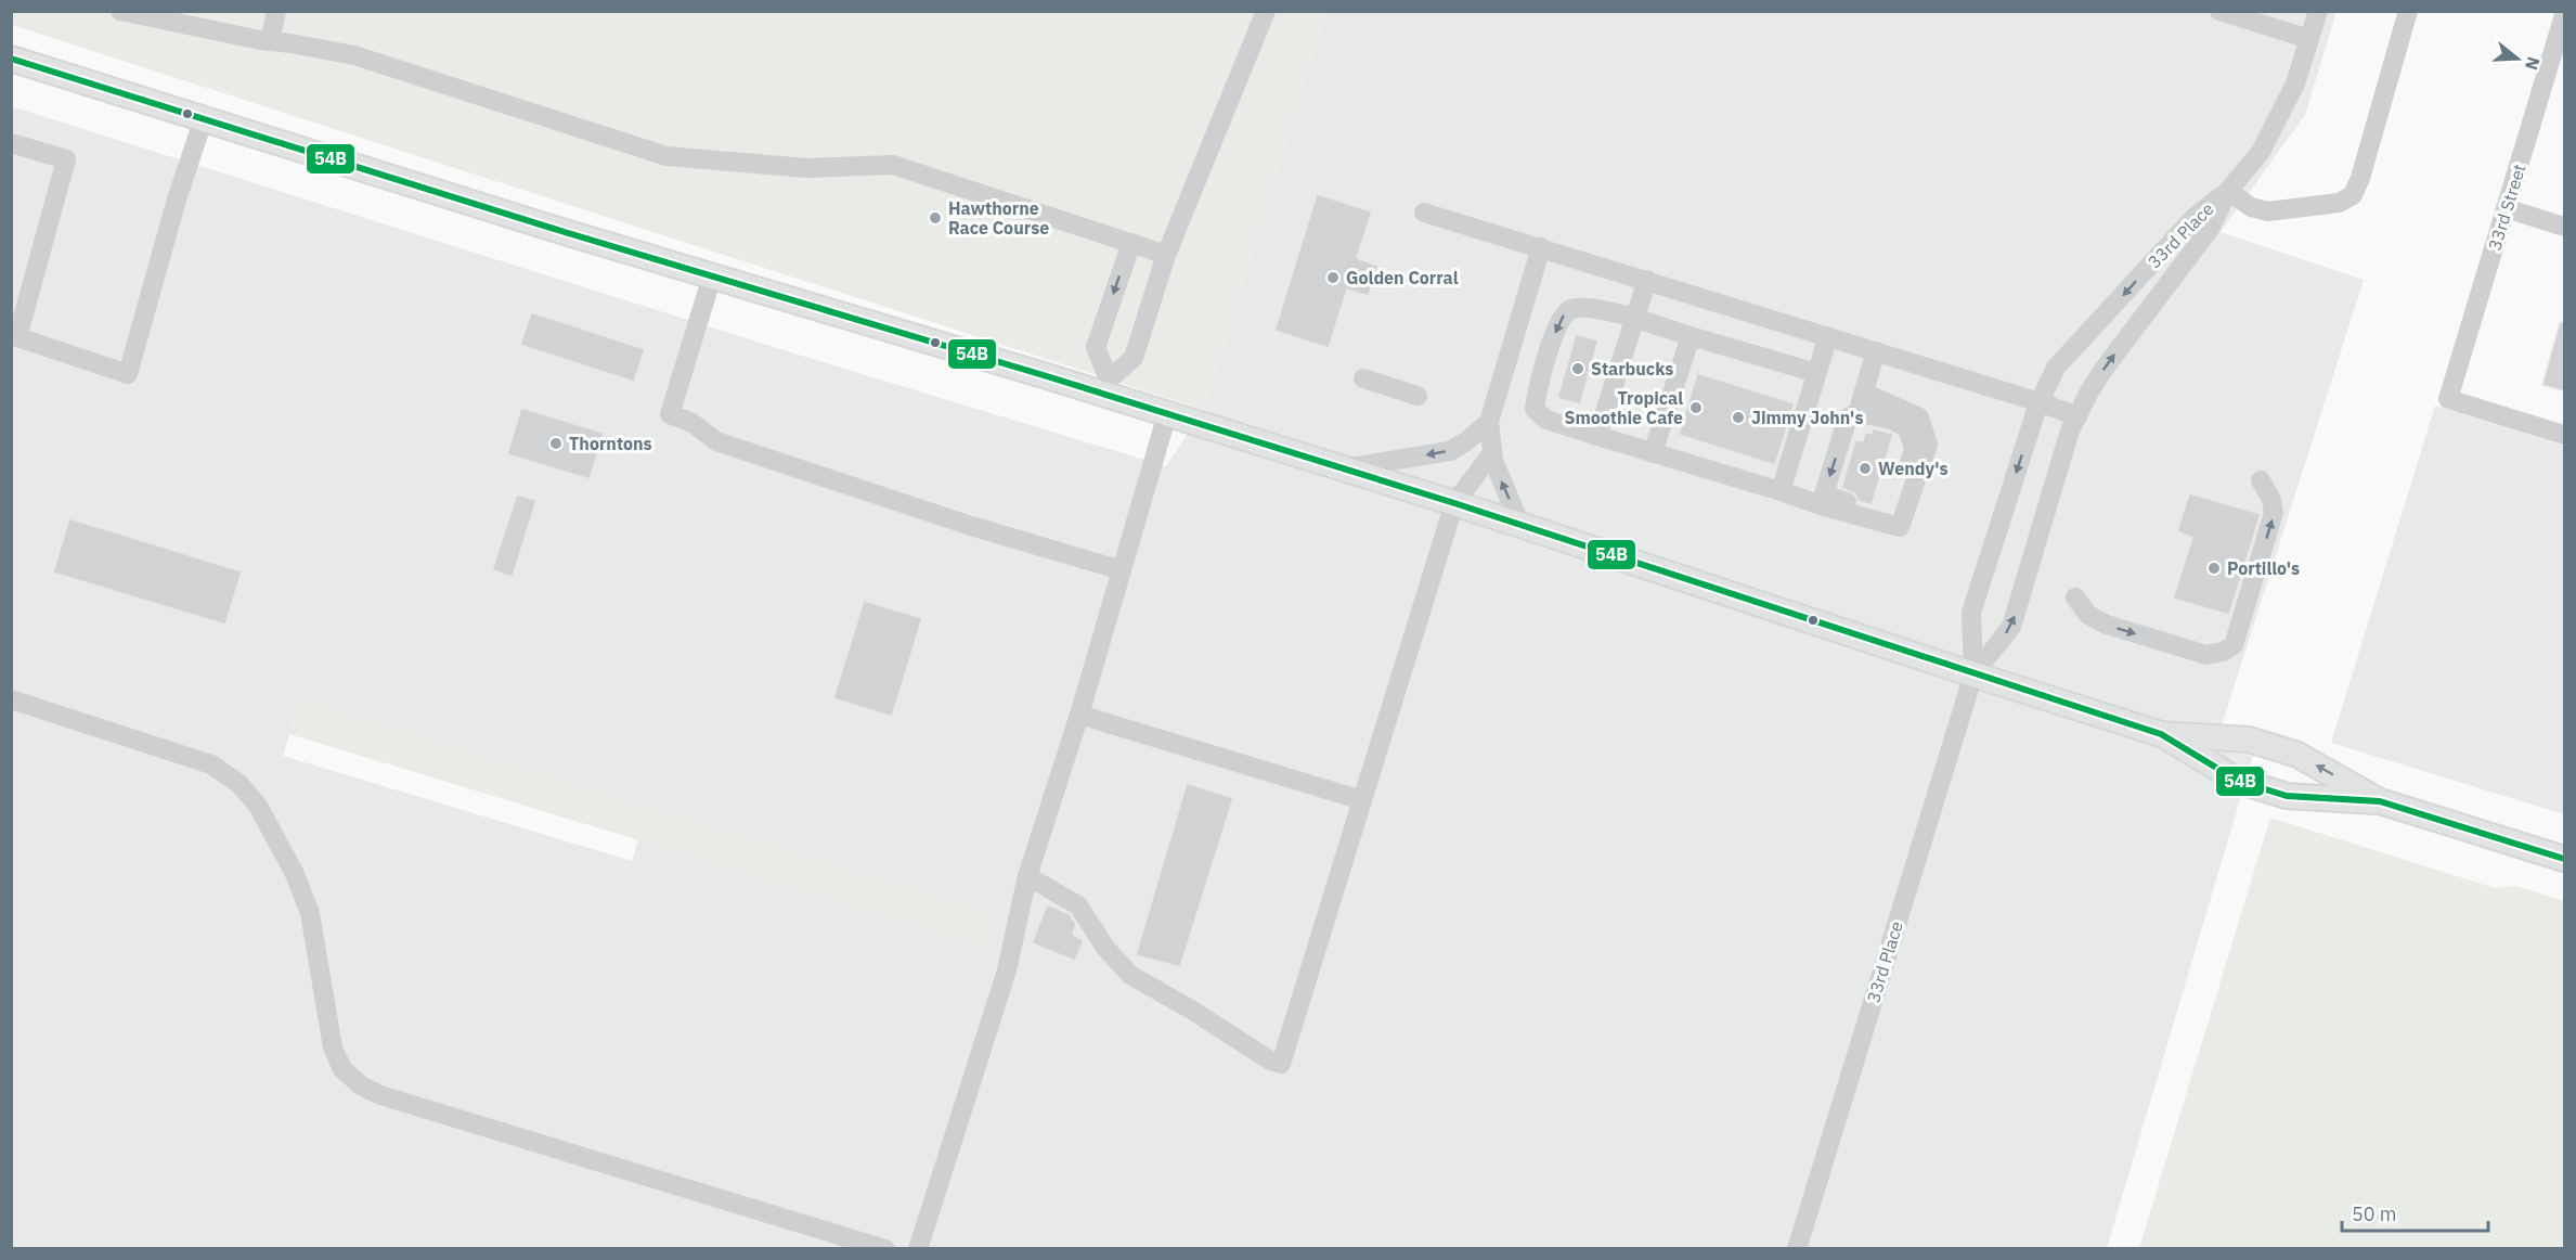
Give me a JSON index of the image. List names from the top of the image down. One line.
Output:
{"streets":{"street":["33rd Street","33rd Place"]},"places":["Hawthorne Race Course","Golden Corral","Starbucks","Tropical Smoothie Cafe","Jimmy John's","Thorntons","Wendy's","Portillo's"],"lines":["transit line 54B"],"scale_bar":"50 m","north":"right"}
